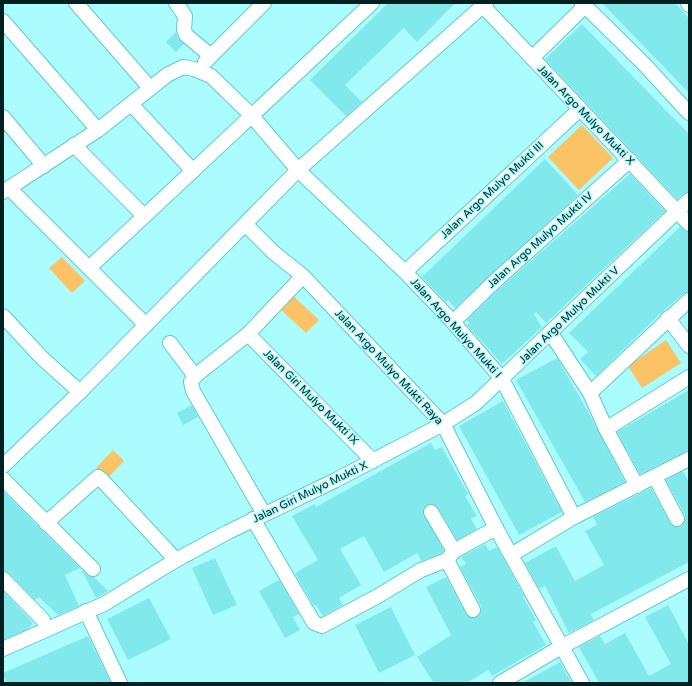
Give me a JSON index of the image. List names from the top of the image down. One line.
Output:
{"streets":{"street":["Jalan Argo Mulyo Mukti X","Jalan Argo Mulyo Mukti III","Jalan Argo Mulyo Mukti IV","Jalan Argo Mulyo Mukti V","Jalan Argo Mulyo Mukti I","Jalan Argo Mulyo Mukti Raya","Jalan Giri Mulyo Mukti IX","Jalan Giri Mulyo Mukti X"]},"crossings":[["Jalan Argo Mulyo Mukti X","Jalan Argo Mulyo Mukti III"],["Jalan Argo Mulyo Mukti X","Jalan Argo Mulyo Mukti IV"],["Jalan Argo Mulyo Mukti X","Jalan Argo Mulyo Mukti V"],["Jalan Argo Mulyo Mukti III","Jalan Argo Mulyo Mukti I"],["Jalan Argo Mulyo Mukti IV","Jalan Argo Mulyo Mukti I"],["Jalan Argo Mulyo Mukti V","Jalan Argo Mulyo Mukti I"],["Jalan Argo Mulyo Mukti V","Jalan Argo Mulyo Mukti Raya"],["Jalan Argo Mulyo Mukti V","Jalan Giri Mulyo Mukti X"],["Jalan Argo Mulyo Mukti Raya","Jalan Giri Mulyo Mukti X"],["Jalan Giri Mulyo Mukti IX","Jalan Giri Mulyo Mukti X"]]}
